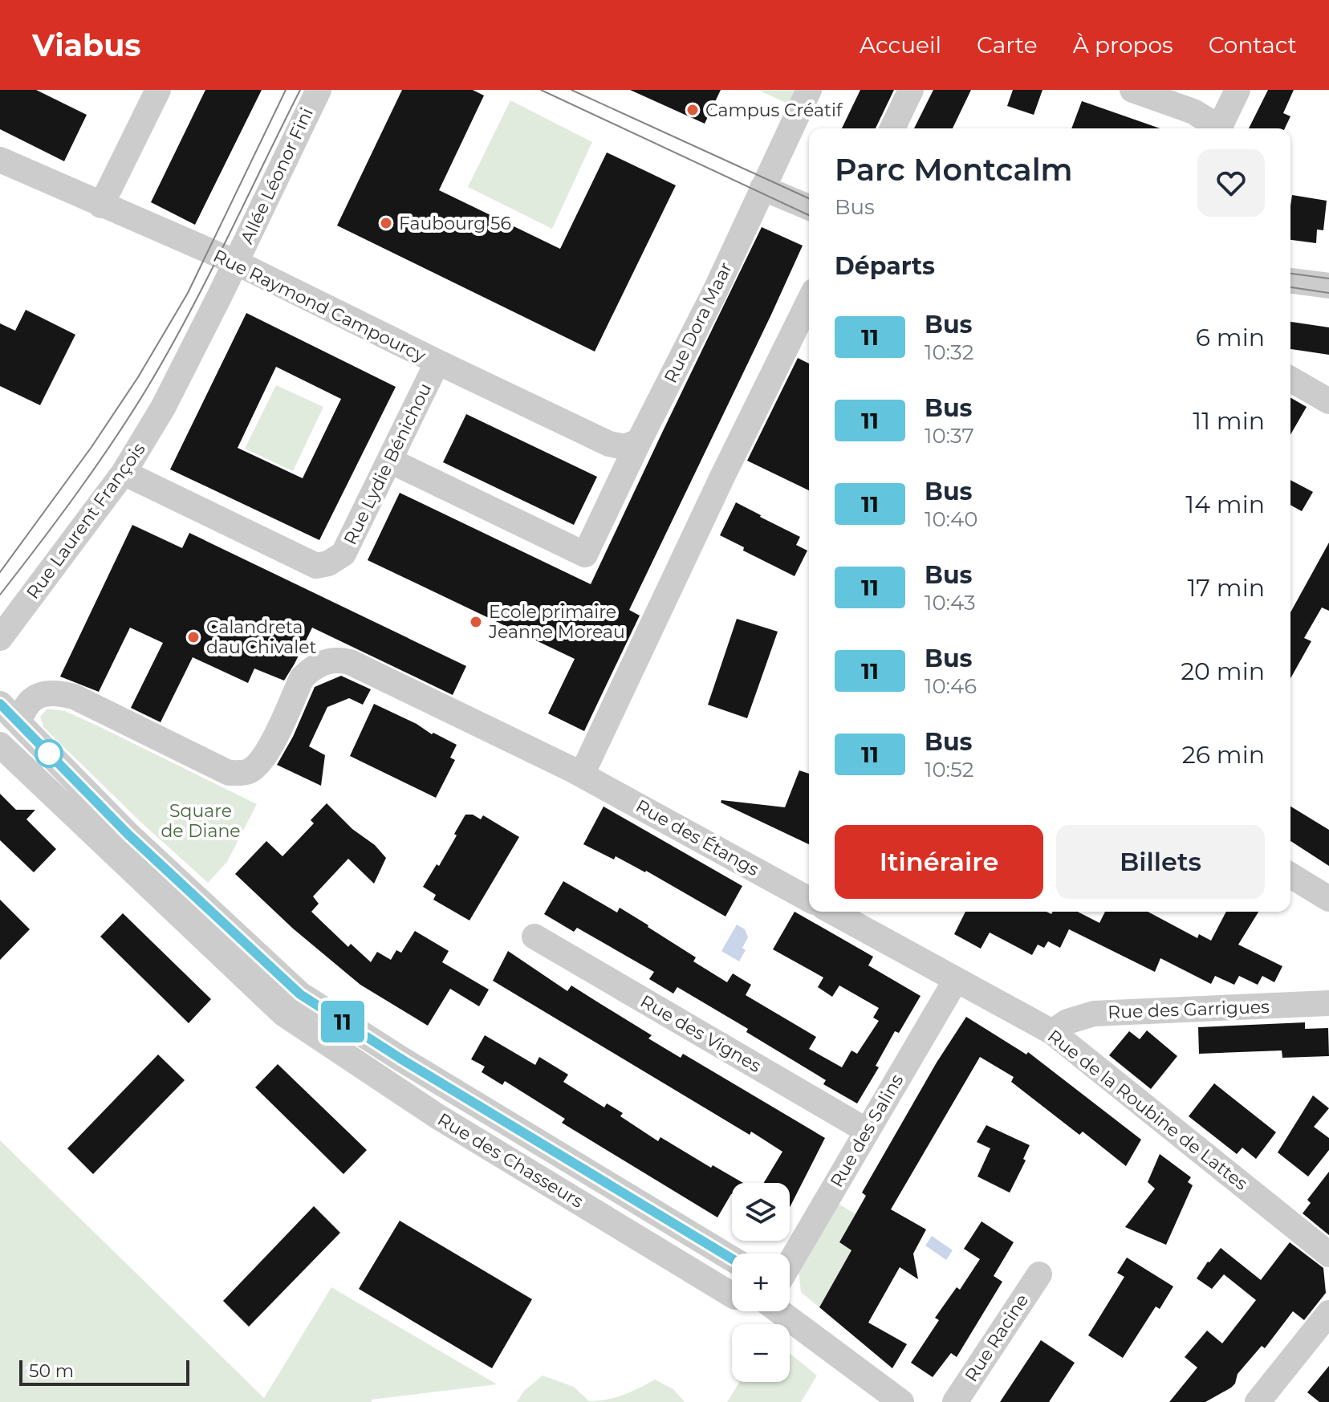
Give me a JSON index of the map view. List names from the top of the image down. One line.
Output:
{"streets":{"street":["Allée Léonor Fini","Rue Raymond Campourcy","Rue Dora Maar","Rue Lydie Bénichou","Rue Laurent François","Rue des Étangs","Rue des Garrigues","Rue des Vignes","Rue de la Roubine de Lattes","Rue des Salins","Rue des Chasseurs","Rue Racine"]},"crossings":[["Allée Léonor Fini","Rue Raymond Campourcy"],["Allée Léonor Fini","Rue Laurent François"],["Rue Raymond Campourcy","Rue Dora Maar"],["Rue Raymond Campourcy","Rue Lydie Bénichou"],["Rue Raymond Campourcy","Rue Laurent François"],["Rue Dora Maar","Rue Lydie Bénichou"],["Rue Lydie Bénichou","Rue Laurent François"],["Rue des Étangs","Rue des Chasseurs"],["Rue des Garrigues","Rue de la Roubine de Lattes"],["Rue des Vignes","Rue des Salins"],["Rue de la Roubine de Lattes","Rue des Salins"]],"parks":["Square de Diane"],"places":["Campus Créatif","Faubourg 56","Ecole primaire Jeanne Moreau","Calandreta dau Chivalet"],"lines":["bus line 11"],"scale_bar":"50 m","page":{"header":"Viabus","nav":["Accueil","Carte","À propos","Contact"],"on_map":"11","heading":[["Parc Montcalm","Bus"],"Départs"],"list":[{"mark":"11","name":"Bus","note":"10:32","value":"6 min"},{"mark":"11","name":"Bus","note":"10:37","value":"11 min"},{"mark":"11","name":"Bus","note":"10:40","value":"14 min"},{"mark":"11","name":"Bus","note":"10:43","value":"17 min"},{"mark":"11","name":"Bus","note":"10:46","value":"20 min"},{"mark":"11","name":"Bus","note":"10:52","value":"26 min"}],"buttons":["Itinéraire","Billets"],"map_buttons":["+","−"],"scale":"50 m"}}
